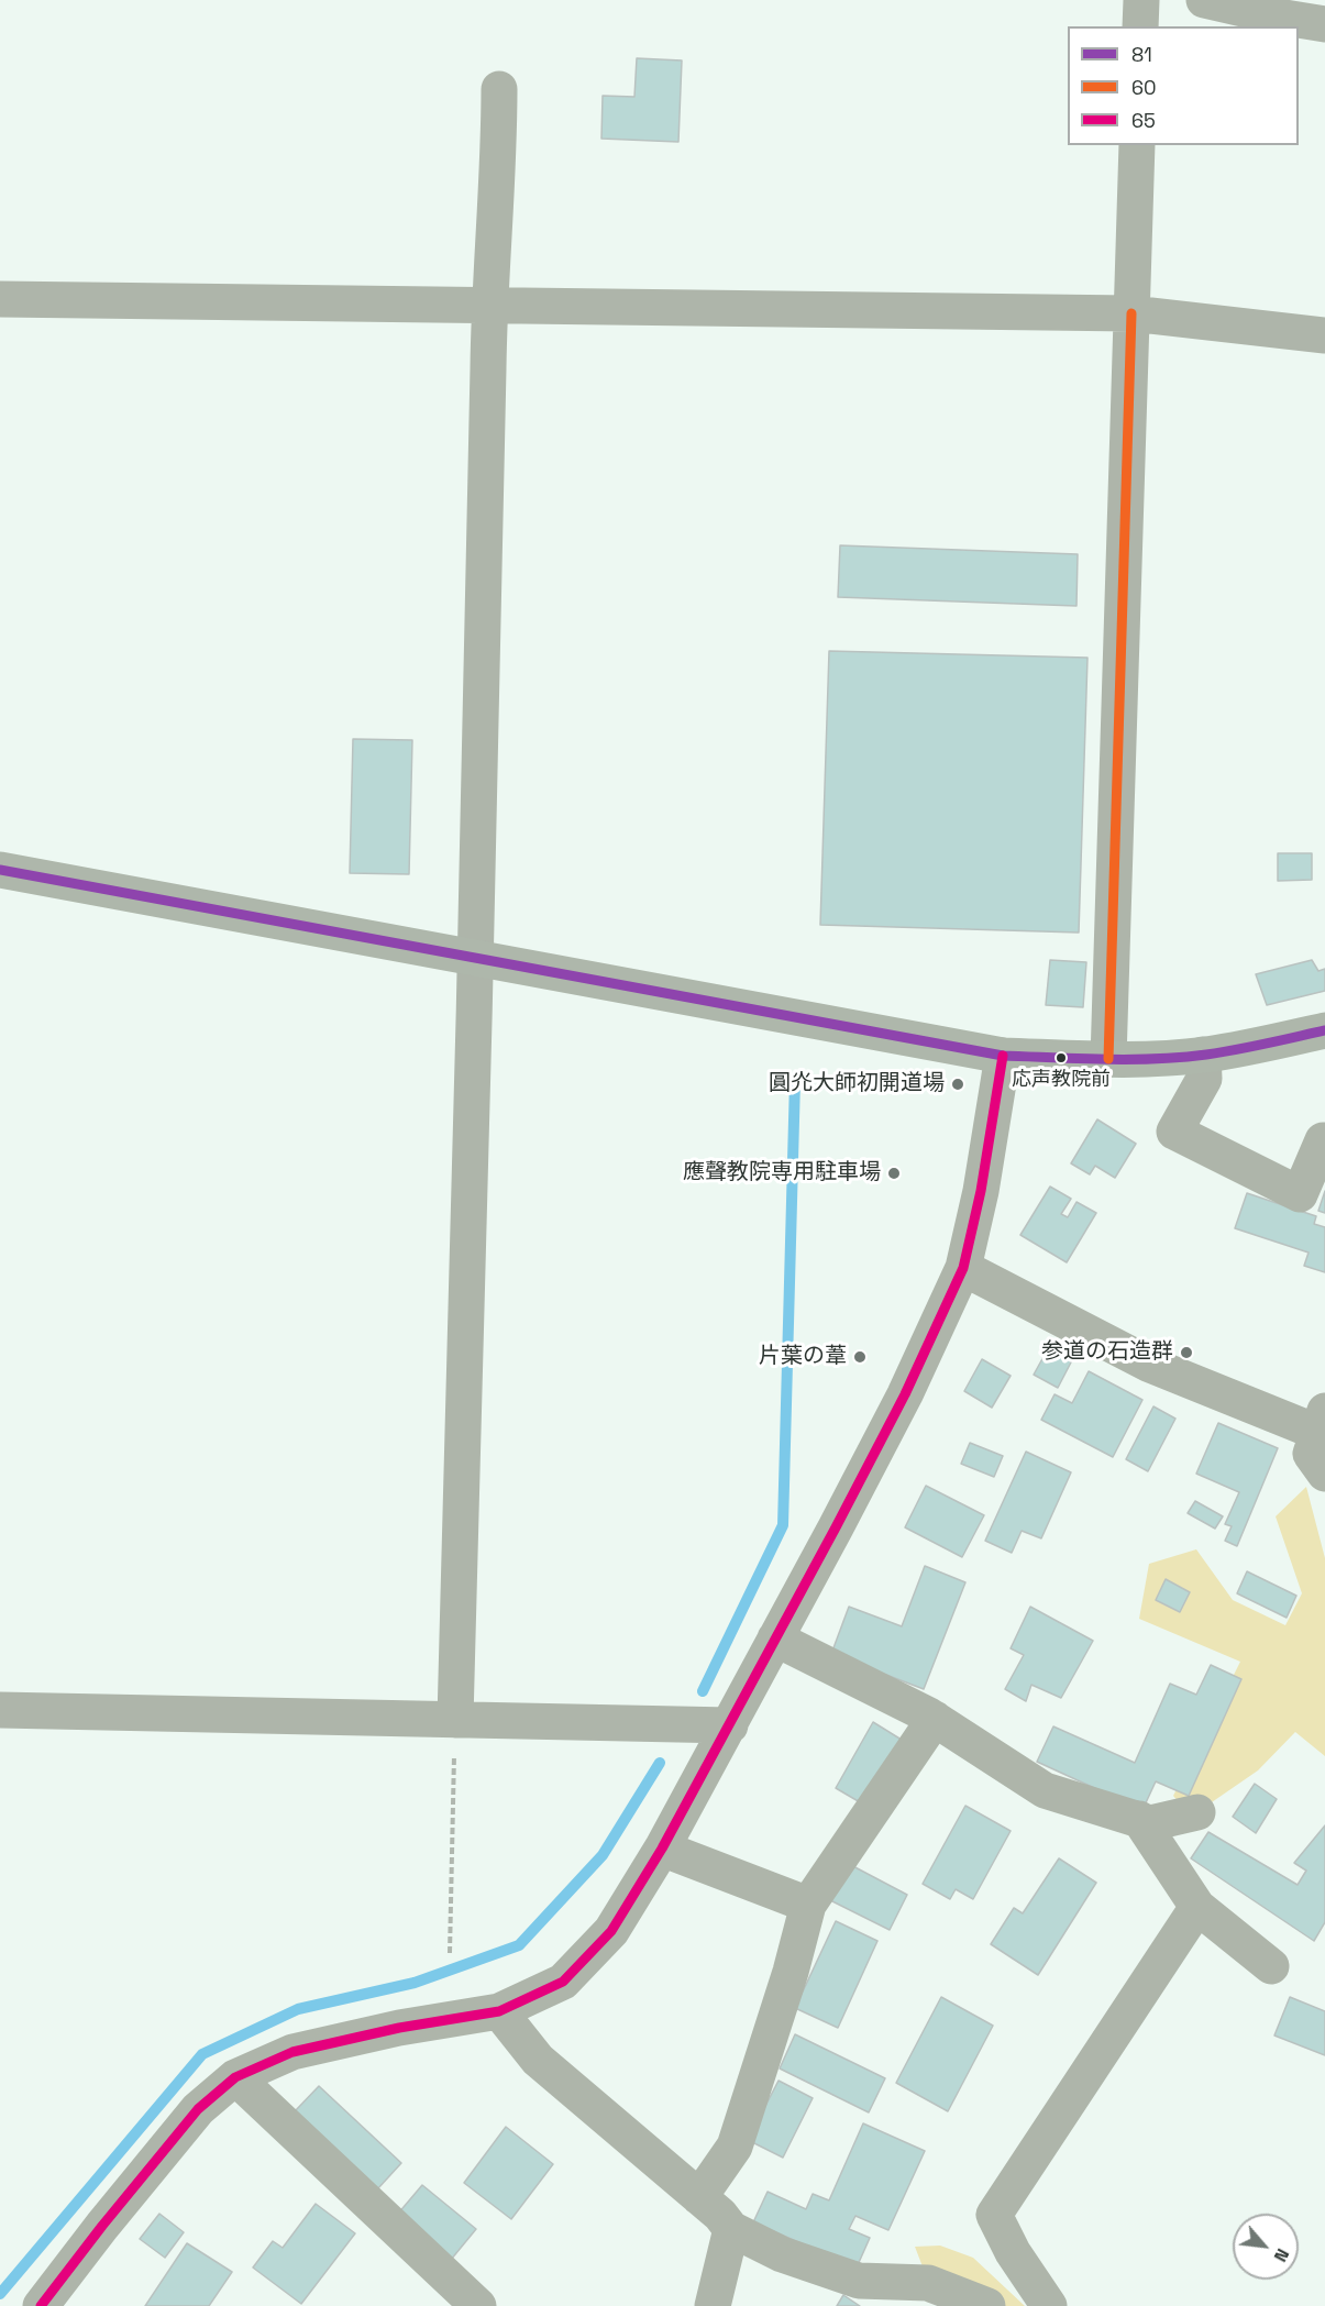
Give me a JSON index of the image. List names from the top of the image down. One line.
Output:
{"places":["応声教院前","圓灮大師初開道場","應聲教院専用駐車場","参道の石造群","片葉の葦"],"lines":["transit line 60","transit line 81","transit line 65"],"legend":["81","60","65"],"north":"bottom right"}
